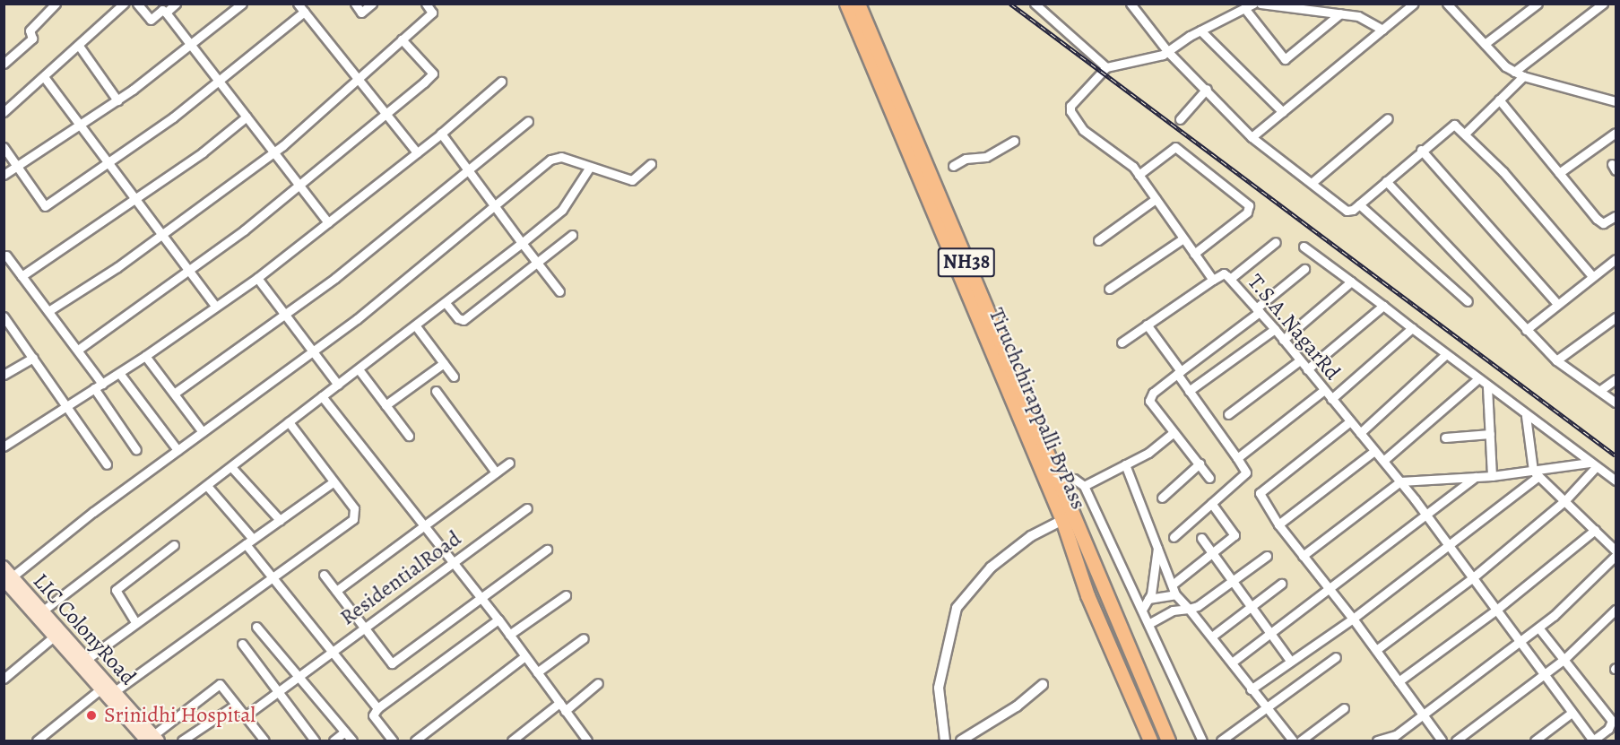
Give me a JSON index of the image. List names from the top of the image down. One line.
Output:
{"streets":{"highway":["NH38","Tiruchchirappalli ByPass"],"main road":["LIC ColonyRoad"],"street":["T.S.A.NagarRd","ResidentialRoad"]},"places":["Srinidhi Hospital"]}
